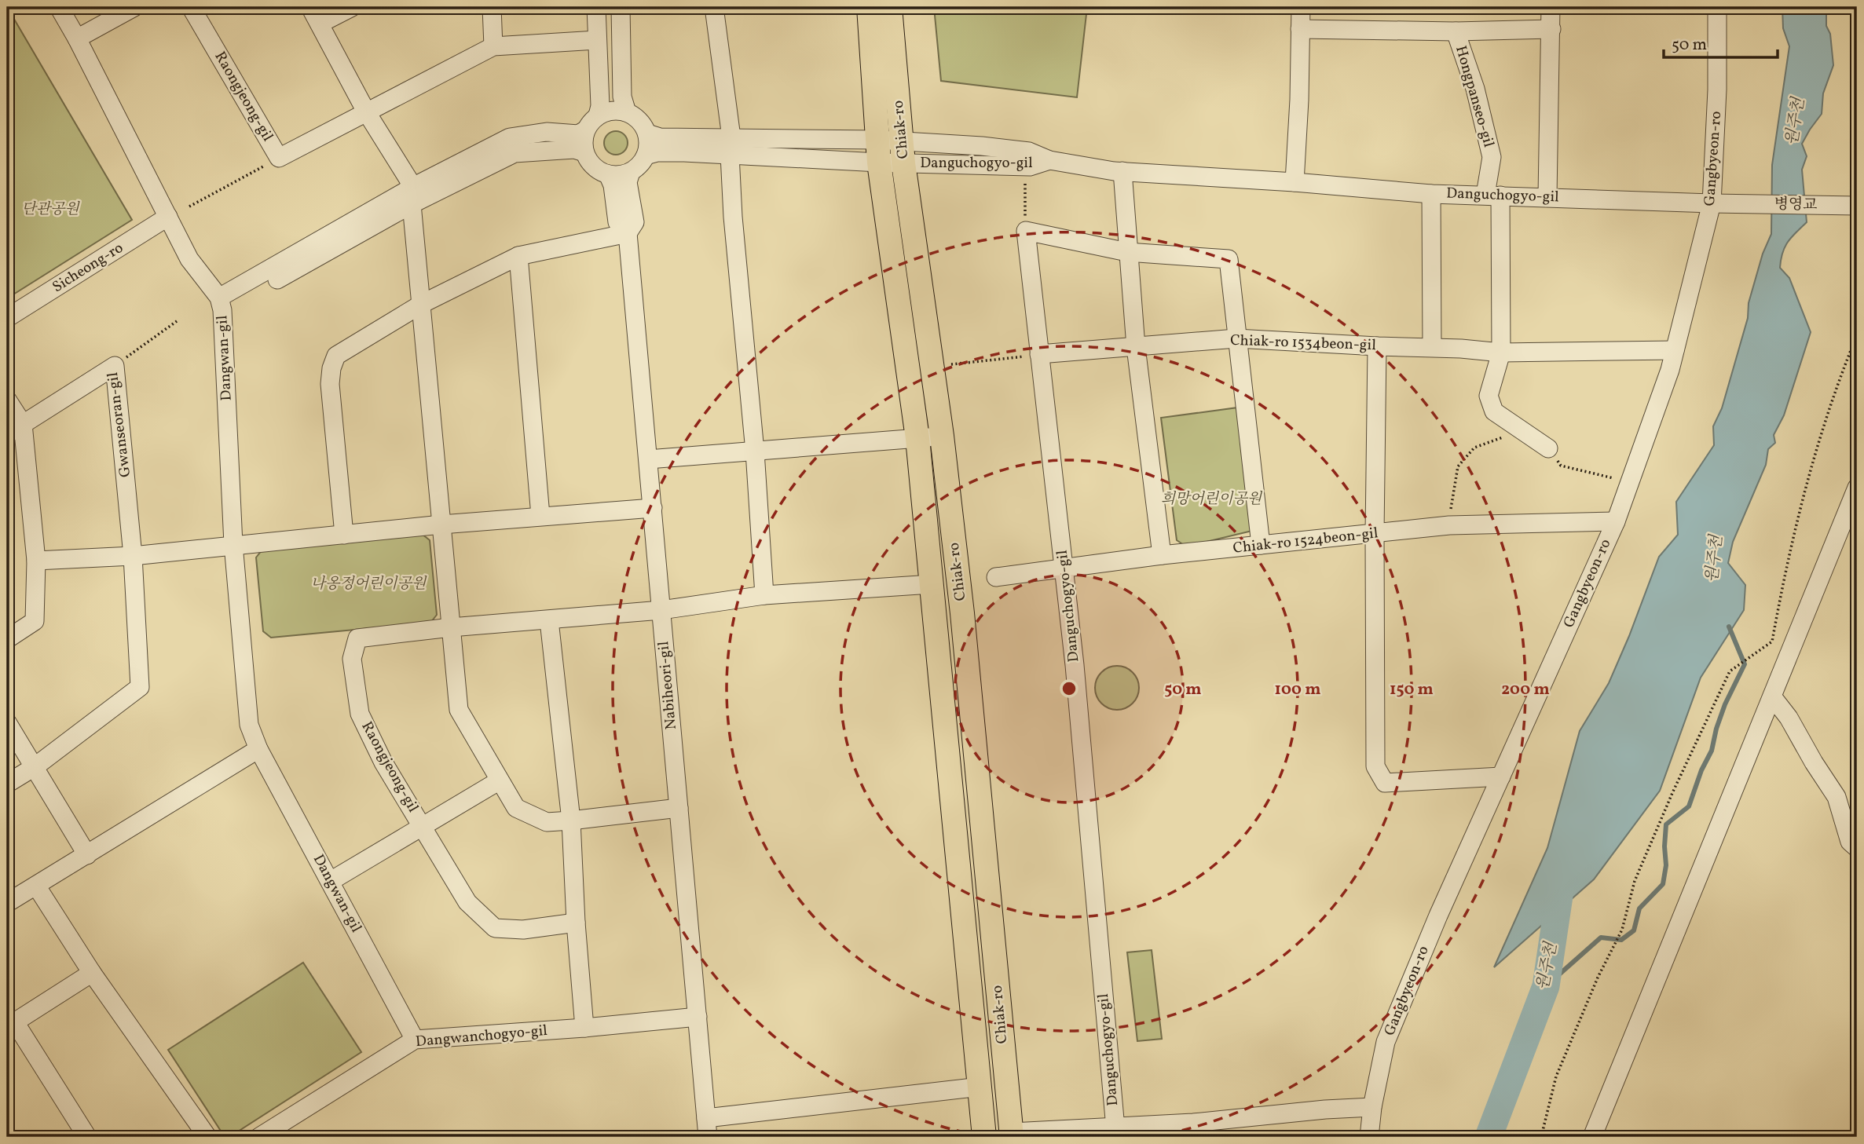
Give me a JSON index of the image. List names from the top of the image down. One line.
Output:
{"streets":{"main road":["Chiak-ro"],"street":["Raongjeong-gil","Hongpanseo-gil","Gangbyeon-ro","Danguchogyo-gil","병영교","Sicheong-ro","Chiak-ro 1534beon-gil","Dangwan-gil","Gwanseoran-gil","Chiak-ro 1524beon-gil","Nabiheori-gil","Dangwanchogyo-gil"]},"crossings":[["Raongjeong-gil","Chiak-ro"],["Raongjeong-gil","Dangwan-gil"],["Raongjeong-gil","Nabiheori-gil"],["Hongpanseo-gil","Danguchogyo-gil"],["Hongpanseo-gil","Chiak-ro 1534beon-gil"],["Chiak-ro","Danguchogyo-gil"],["Chiak-ro","Nabiheori-gil"],["Gangbyeon-ro","Danguchogyo-gil"],["Gangbyeon-ro","Chiak-ro 1534beon-gil"],["Gangbyeon-ro","Chiak-ro 1524beon-gil"],["Danguchogyo-gil","병영교"],["Danguchogyo-gil","Chiak-ro 1534beon-gil"],["Danguchogyo-gil","Chiak-ro 1524beon-gil"],["Sicheong-ro","Dangwan-gil"],["Dangwan-gil","Dangwanchogyo-gil"],["Nabiheori-gil","Dangwanchogyo-gil"]],"water":["원주천"],"parks":["단관공원","희망어린이공원","나옹정어린이공원"],"scale_bar":"50 m","rings":["50 m","100 m","150 m","200 m"]}
